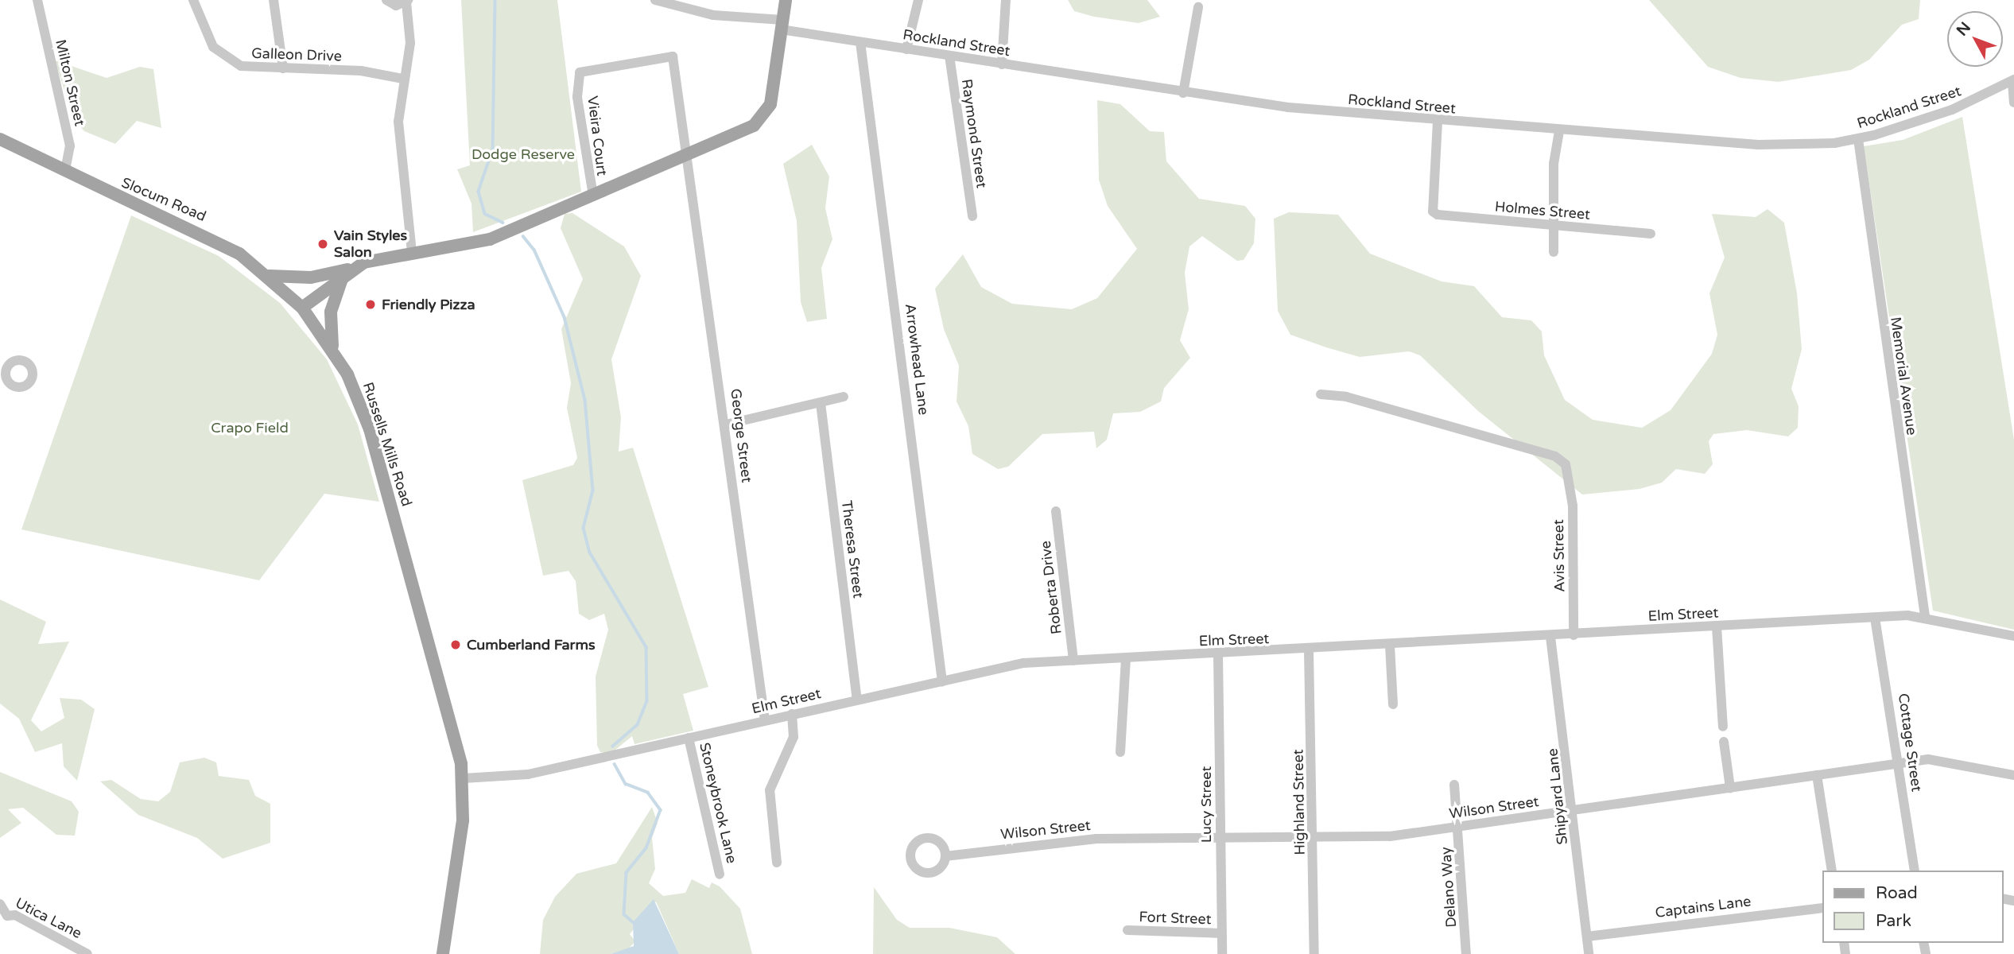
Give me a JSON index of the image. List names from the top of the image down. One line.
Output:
{"streets":{"main road":["Slocum Road","Russells Mills Road"],"street":["Rockland Street","Galleon Drive","Milton Street","Raymond Street","Vieira Court","Holmes Street","Arrowhead Lane","Memorial Avenue","George Street","Theresa Street","Avis Street","Roberta Drive","Elm Street","Cottage Street","Shipyard Lane","Highland Street","Stoneybrook Lane","Lucy Street","Wilson Street","Delano Way","Captains Lane","Utica Lane","Fort Street"]},"crossings":[["Rockland Street","Raymond Street"],["Rockland Street","Holmes Street"],["Rockland Street","Arrowhead Lane"],["Rockland Street","Memorial Avenue"],["Milton Street","Slocum Road"],["Vieira Court","George Street"],["Slocum Road","Russells Mills Road"],["Arrowhead Lane","Elm Street"],["Memorial Avenue","Elm Street"],["George Street","Elm Street"],["Russells Mills Road","Elm Street"],["Theresa Street","Elm Street"],["Avis Street","Elm Street"],["Roberta Drive","Elm Street"],["Elm Street","Cottage Street"],["Elm Street","Shipyard Lane"],["Elm Street","Highland Street"],["Elm Street","Stoneybrook Lane"],["Elm Street","Lucy Street"],["Cottage Street","Wilson Street"],["Shipyard Lane","Wilson Street"],["Shipyard Lane","Captains Lane"],["Highland Street","Wilson Street"],["Lucy Street","Wilson Street"],["Lucy Street","Fort Street"],["Wilson Street","Delano Way"]],"parks":["Dodge Reserve","Crapo Field"],"places":["Vain Styles Salon","Friendly Pizza","Cumberland Farms"],"legend":["Road","Park"],"north":"top left"}
